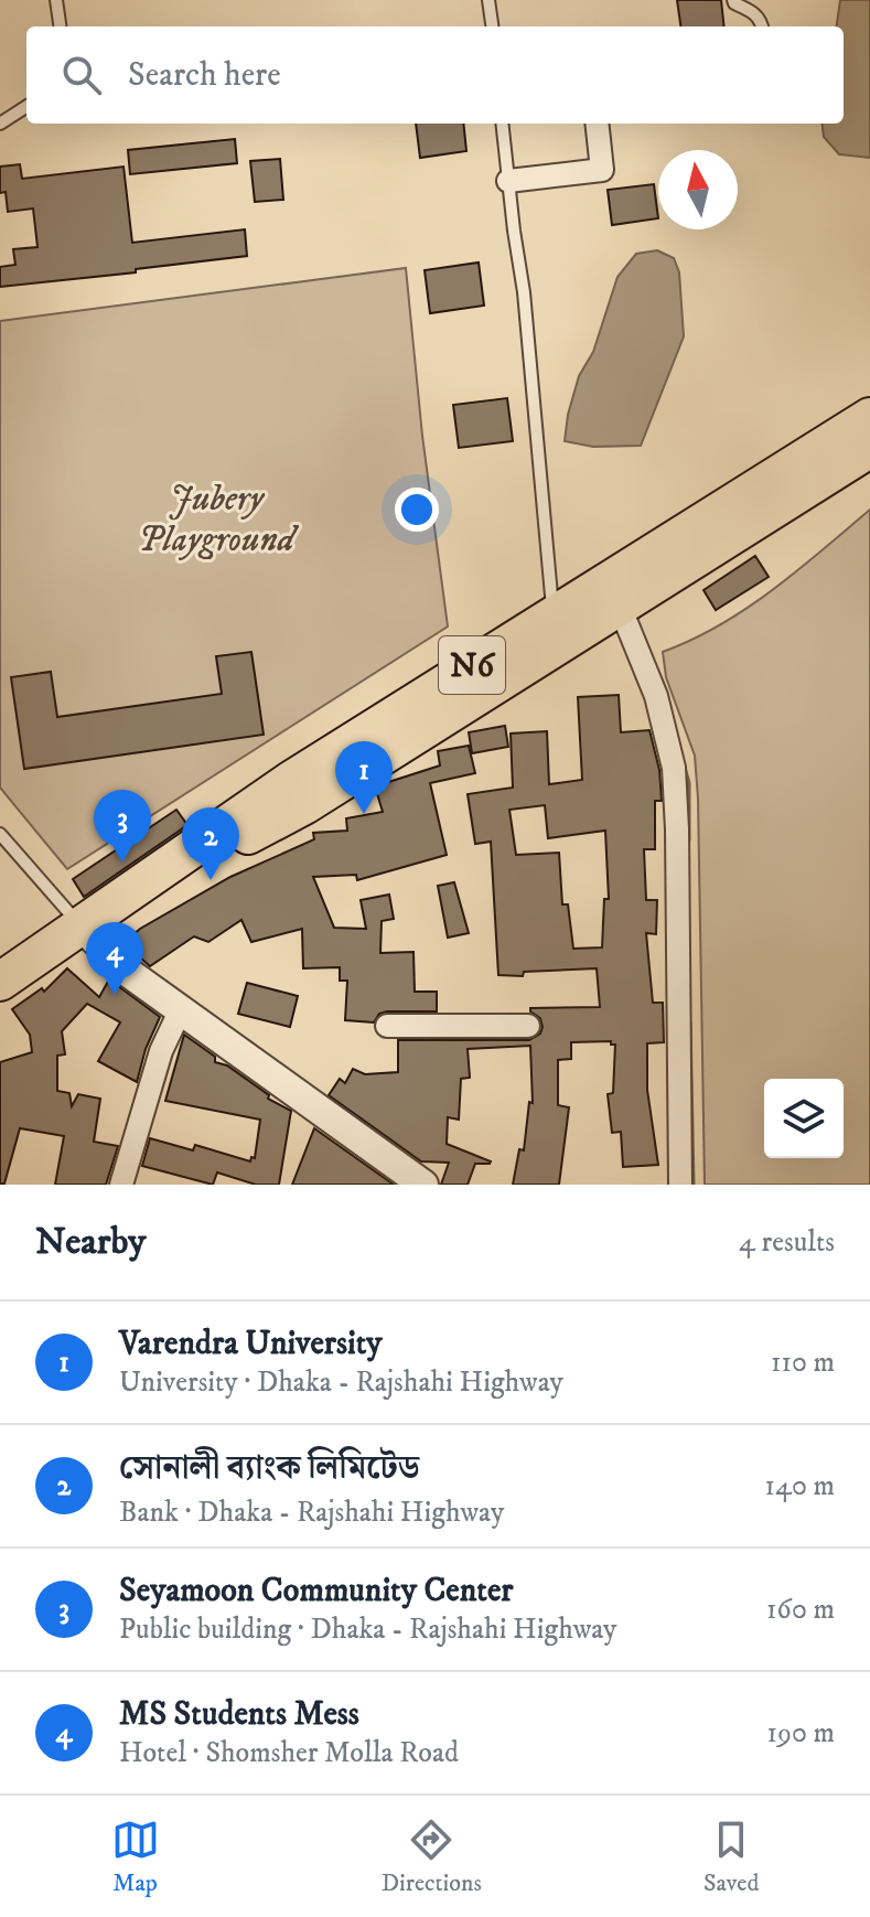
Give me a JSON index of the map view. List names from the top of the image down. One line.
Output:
{"streets":{"highway":["N6"]},"parks":["Jubery Playground"],"north":"top","page":{"search":"Search here","pins":["1","3","2","4"],"heading":["Nearby","4 results"],"list":[{"mark":"1","name":"Varendra University","note":"University · Dhaka - Rajshahi Highway","value":"110 m"},{"mark":"2","name":"সোনালী ব্যাংক লিমিটেড","note":"Bank · Dhaka - Rajshahi Highway","value":"140 m"},{"mark":"3","name":"Seyamoon Community Center","note":"Public building · Dhaka - Rajshahi Highway","value":"160 m"},{"mark":"4","name":"MS Students Mess","note":"Hotel · Shomsher Molla Road","value":"190 m"}],"nav":["Map","Directions","Saved"]}}
